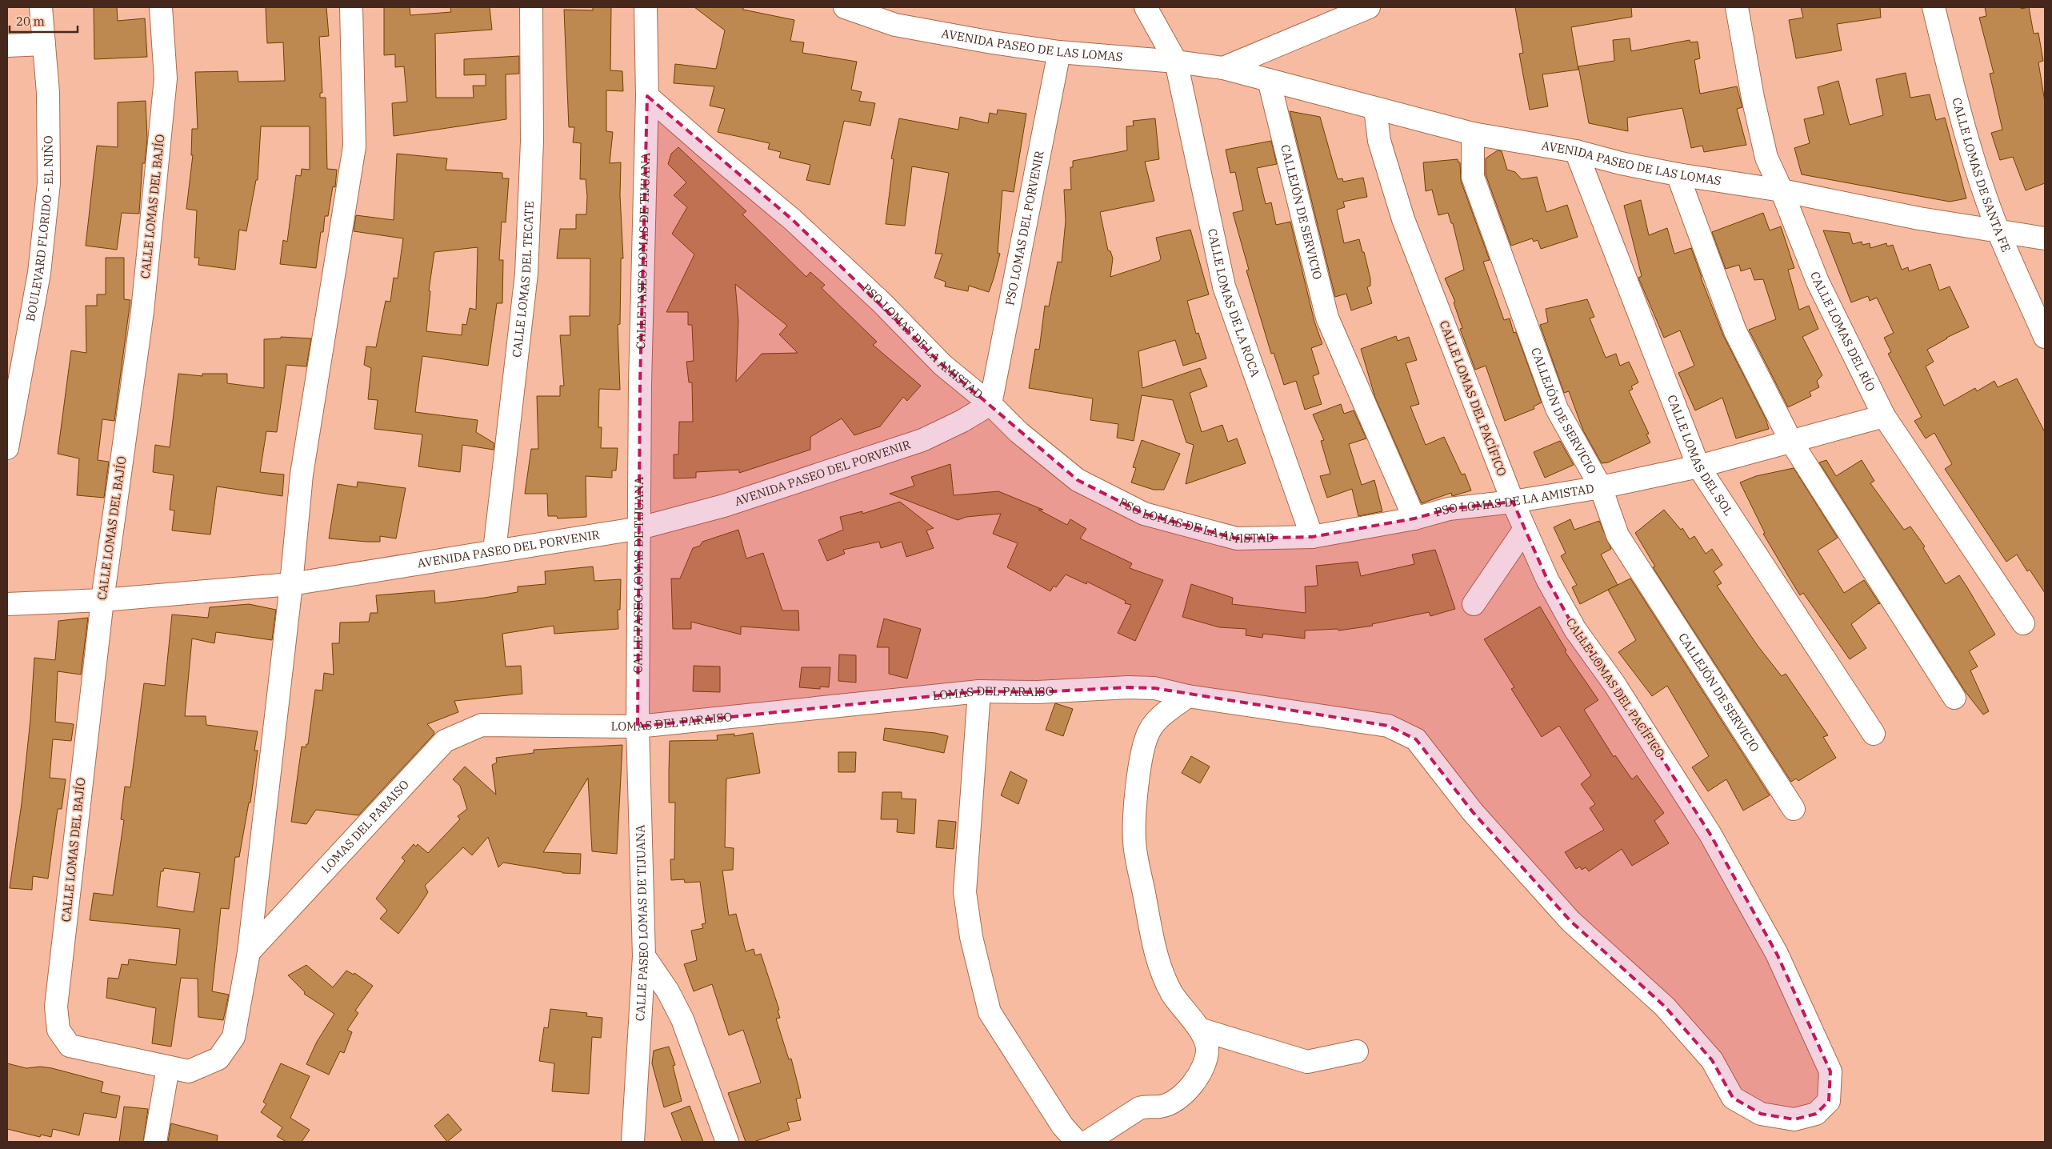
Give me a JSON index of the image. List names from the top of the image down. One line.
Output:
{"streets":{"street":["AVENIDA PASEO DE LAS LOMAS","CALLE LOMAS DE SANTA FE","CALLE LOMAS DEL BAJÍO","CALLEJÓN DE SERVICIO","BOULEVARD FLORIDO - EL NIÑO","PSO LOMAS DEL PORVENIR","CALLE PASEO LOMAS DE TIJUANA","CALLE LOMAS DEL TECATE","CALLE LOMAS DE LA ROCA","CALLE LOMAS DEL RÍO","PSO LOMAS DE LA AMISTAD","CALLE LOMAS DEL PACÍFICO","CALLE LOMAS DEL SOL","AVENIDA PASEO DEL PORVENIR","LOMAS DEL PARAISO"]},"crossings":[["AVENIDA PASEO DE LAS LOMAS","CALLE LOMAS DE SANTA FE"],["AVENIDA PASEO DE LAS LOMAS","CALLEJÓN DE SERVICIO"],["AVENIDA PASEO DE LAS LOMAS","PSO LOMAS DEL PORVENIR"],["AVENIDA PASEO DE LAS LOMAS","CALLE LOMAS DE LA ROCA"],["AVENIDA PASEO DE LAS LOMAS","CALLE LOMAS DEL RÍO"],["AVENIDA PASEO DE LAS LOMAS","CALLE LOMAS DEL PACÍFICO"],["AVENIDA PASEO DE LAS LOMAS","CALLE LOMAS DEL SOL"],["CALLE LOMAS DEL BAJÍO","AVENIDA PASEO DEL PORVENIR"],["CALLEJÓN DE SERVICIO","PSO LOMAS DE LA AMISTAD"],["PSO LOMAS DEL PORVENIR","PSO LOMAS DE LA AMISTAD"],["PSO LOMAS DEL PORVENIR","AVENIDA PASEO DEL PORVENIR"],["CALLE PASEO LOMAS DE TIJUANA","PSO LOMAS DE LA AMISTAD"],["CALLE PASEO LOMAS DE TIJUANA","AVENIDA PASEO DEL PORVENIR"],["CALLE PASEO LOMAS DE TIJUANA","LOMAS DEL PARAISO"],["CALLE LOMAS DEL TECATE","AVENIDA PASEO DEL PORVENIR"],["CALLE LOMAS DE LA ROCA","PSO LOMAS DE LA AMISTAD"],["CALLE LOMAS DEL RÍO","PSO LOMAS DE LA AMISTAD"],["PSO LOMAS DE LA AMISTAD","CALLE LOMAS DEL PACÍFICO"],["PSO LOMAS DE LA AMISTAD","CALLE LOMAS DEL SOL"],["PSO LOMAS DE LA AMISTAD","AVENIDA PASEO DEL PORVENIR"],["CALLE LOMAS DEL PACÍFICO","LOMAS DEL PARAISO"]],"scale_bar":"20 m"}
